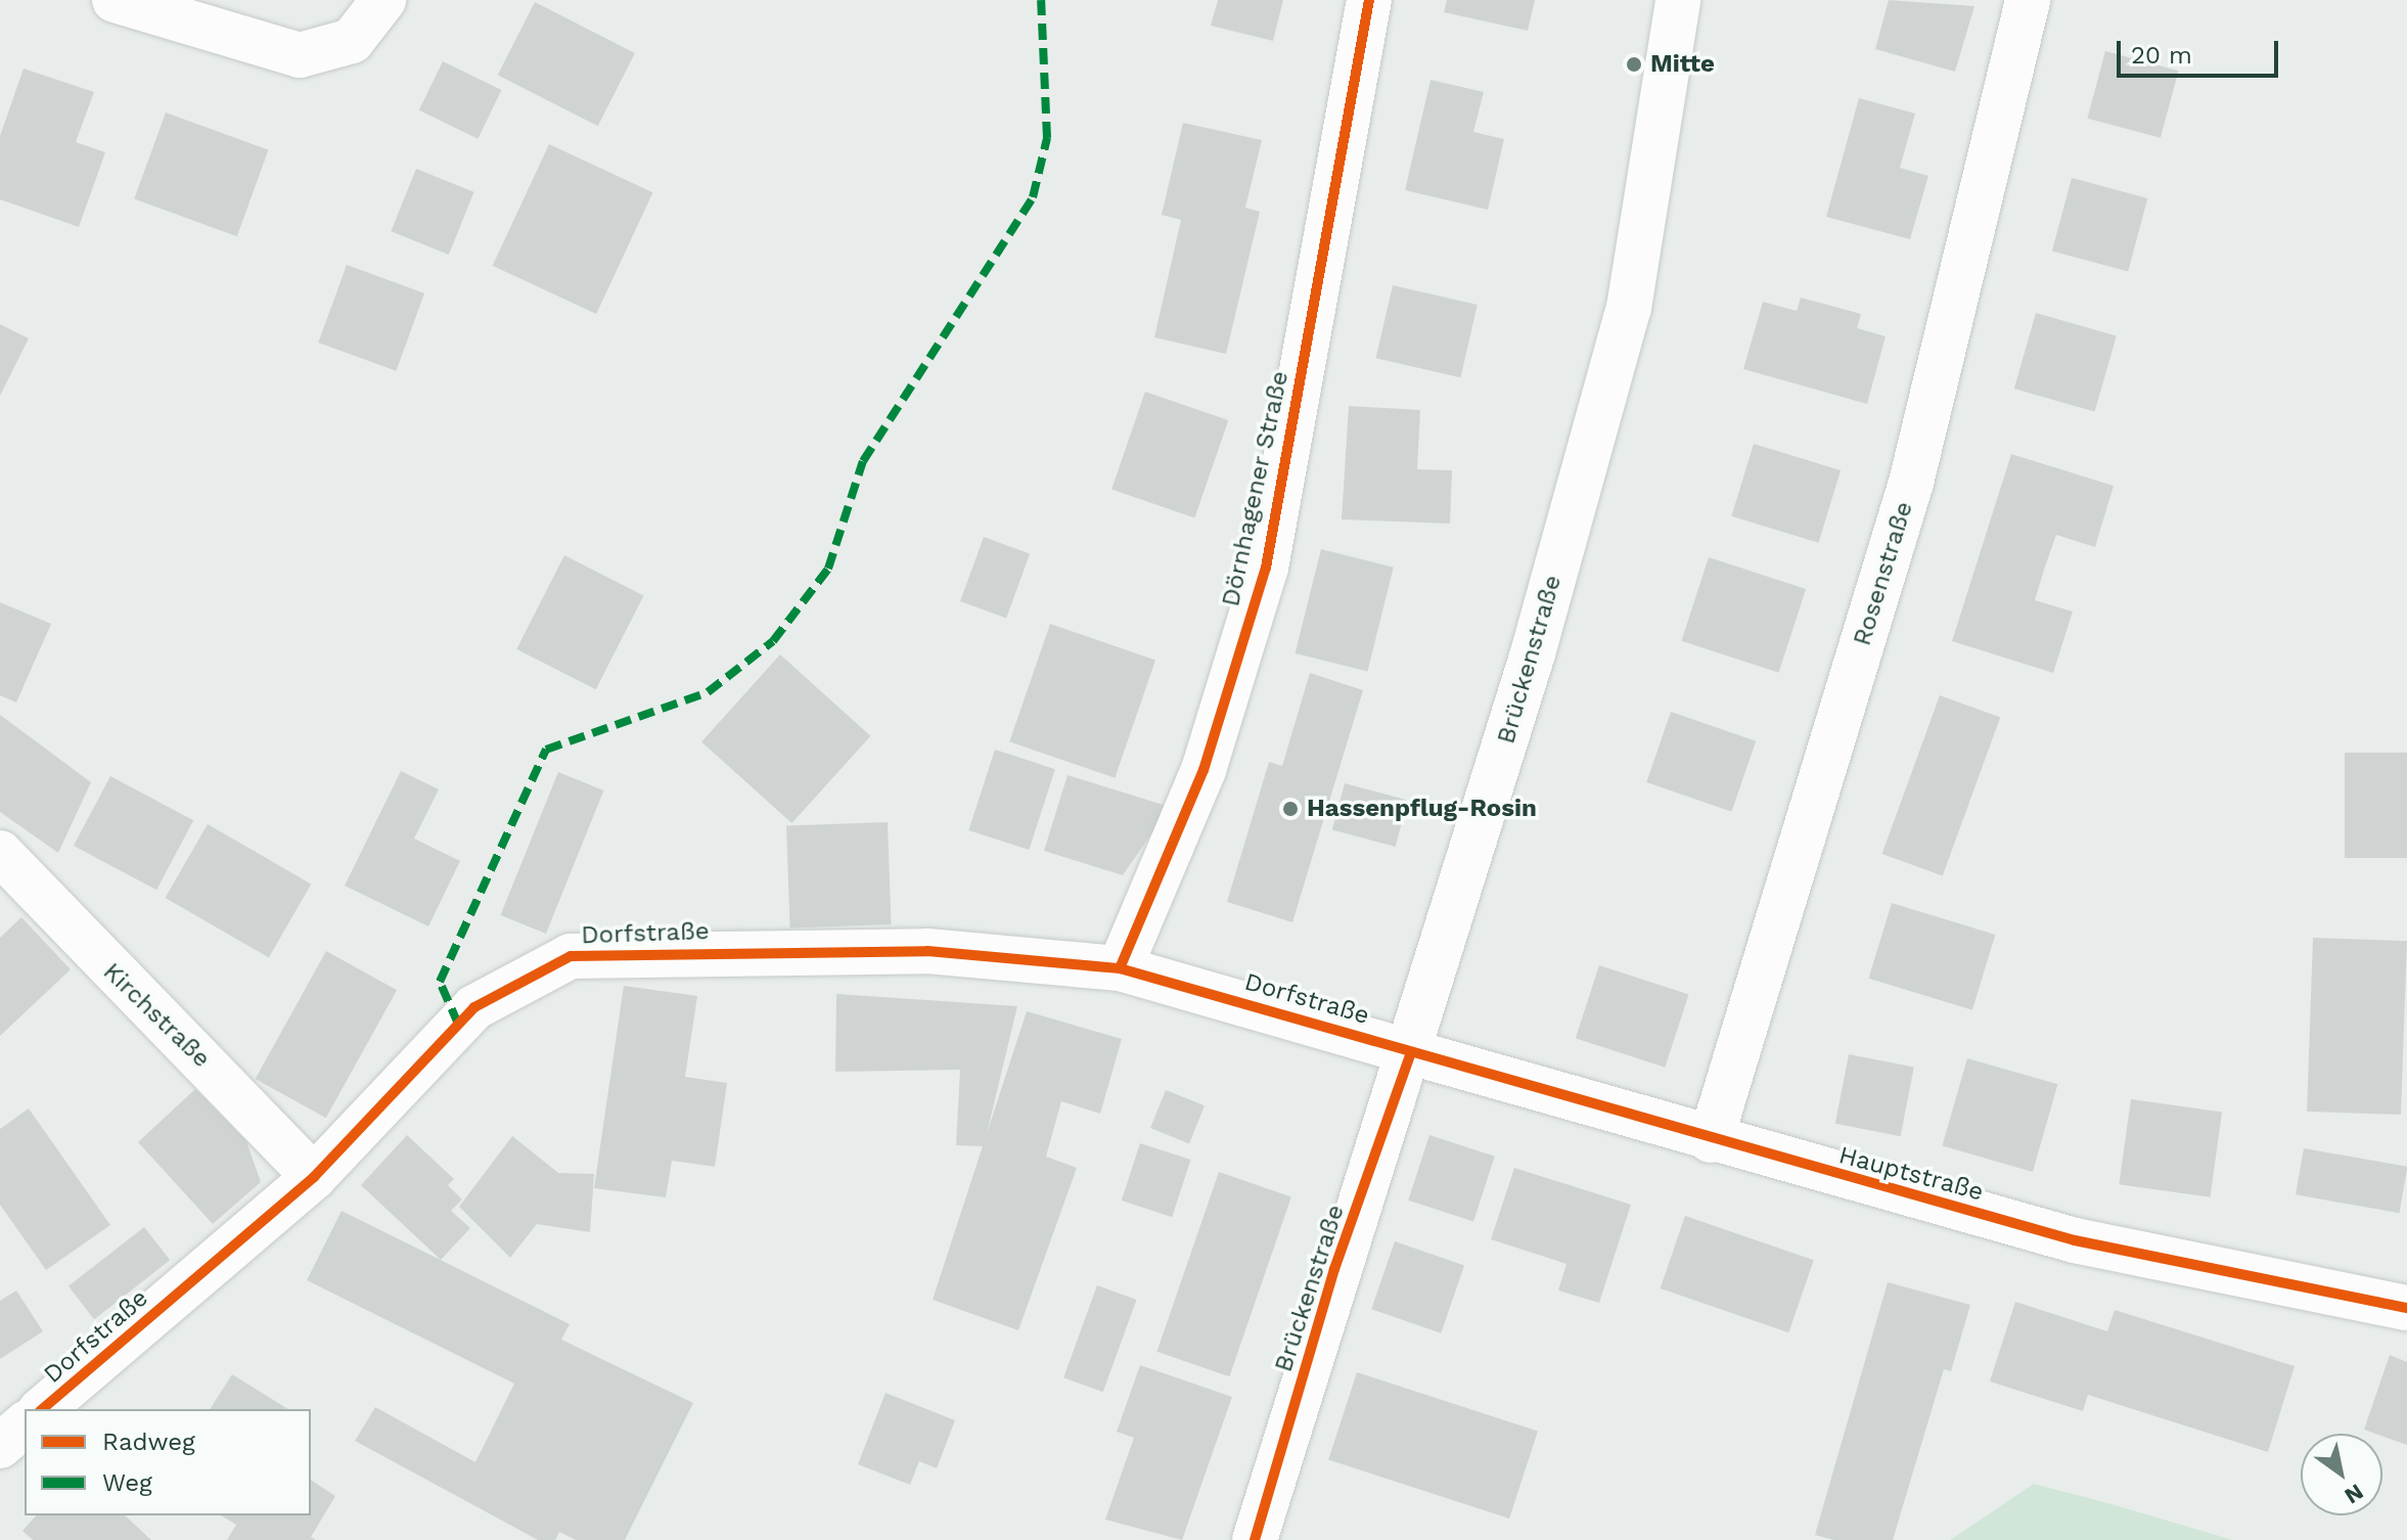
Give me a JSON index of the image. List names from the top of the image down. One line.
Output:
{"streets":{"street":["Dörnhagener Straße","Rosenstraße","Brückenstraße","Dorfstraße","Kirchstraße","Hauptstraße"]},"crossings":[["Dörnhagener Straße","Dorfstraße"],["Rosenstraße","Hauptstraße"],["Brückenstraße","Dorfstraße"],["Brückenstraße","Hauptstraße"],["Dorfstraße","Kirchstraße"],["Dorfstraße","Hauptstraße"]],"places":["Mitte","Hassenpflug-Rosin"],"legend":["Radweg","Weg"],"scale_bar":"20 m","north":"bottom right"}
